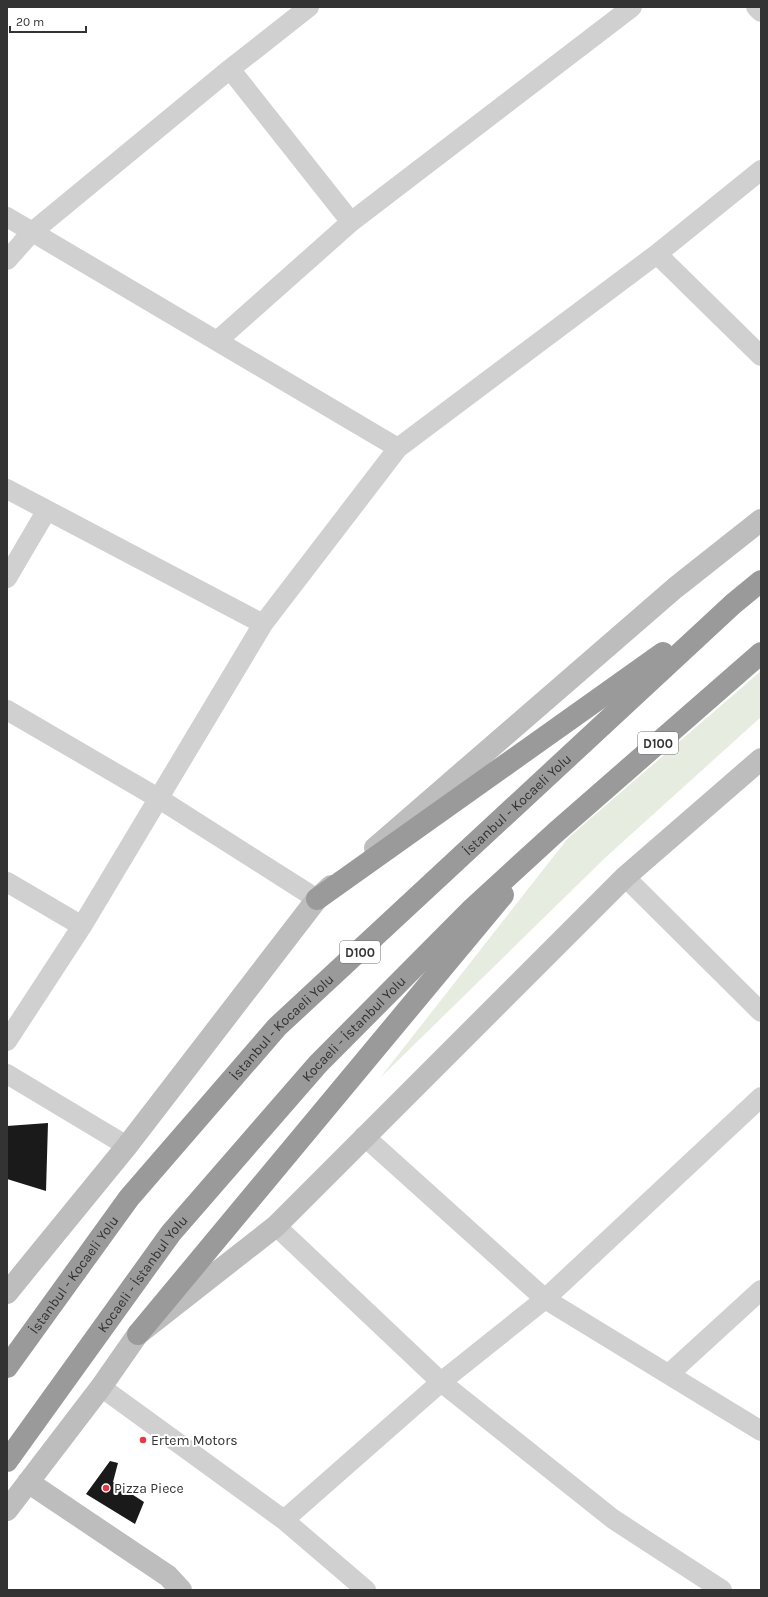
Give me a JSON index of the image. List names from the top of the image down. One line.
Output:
{"streets":{"highway":["D100","İstanbul - Kocaeli Yolu","Kocaeli - İstanbul Yolu"]},"places":["Ertem Motors","Pizza Piece"],"scale_bar":"20 m"}
